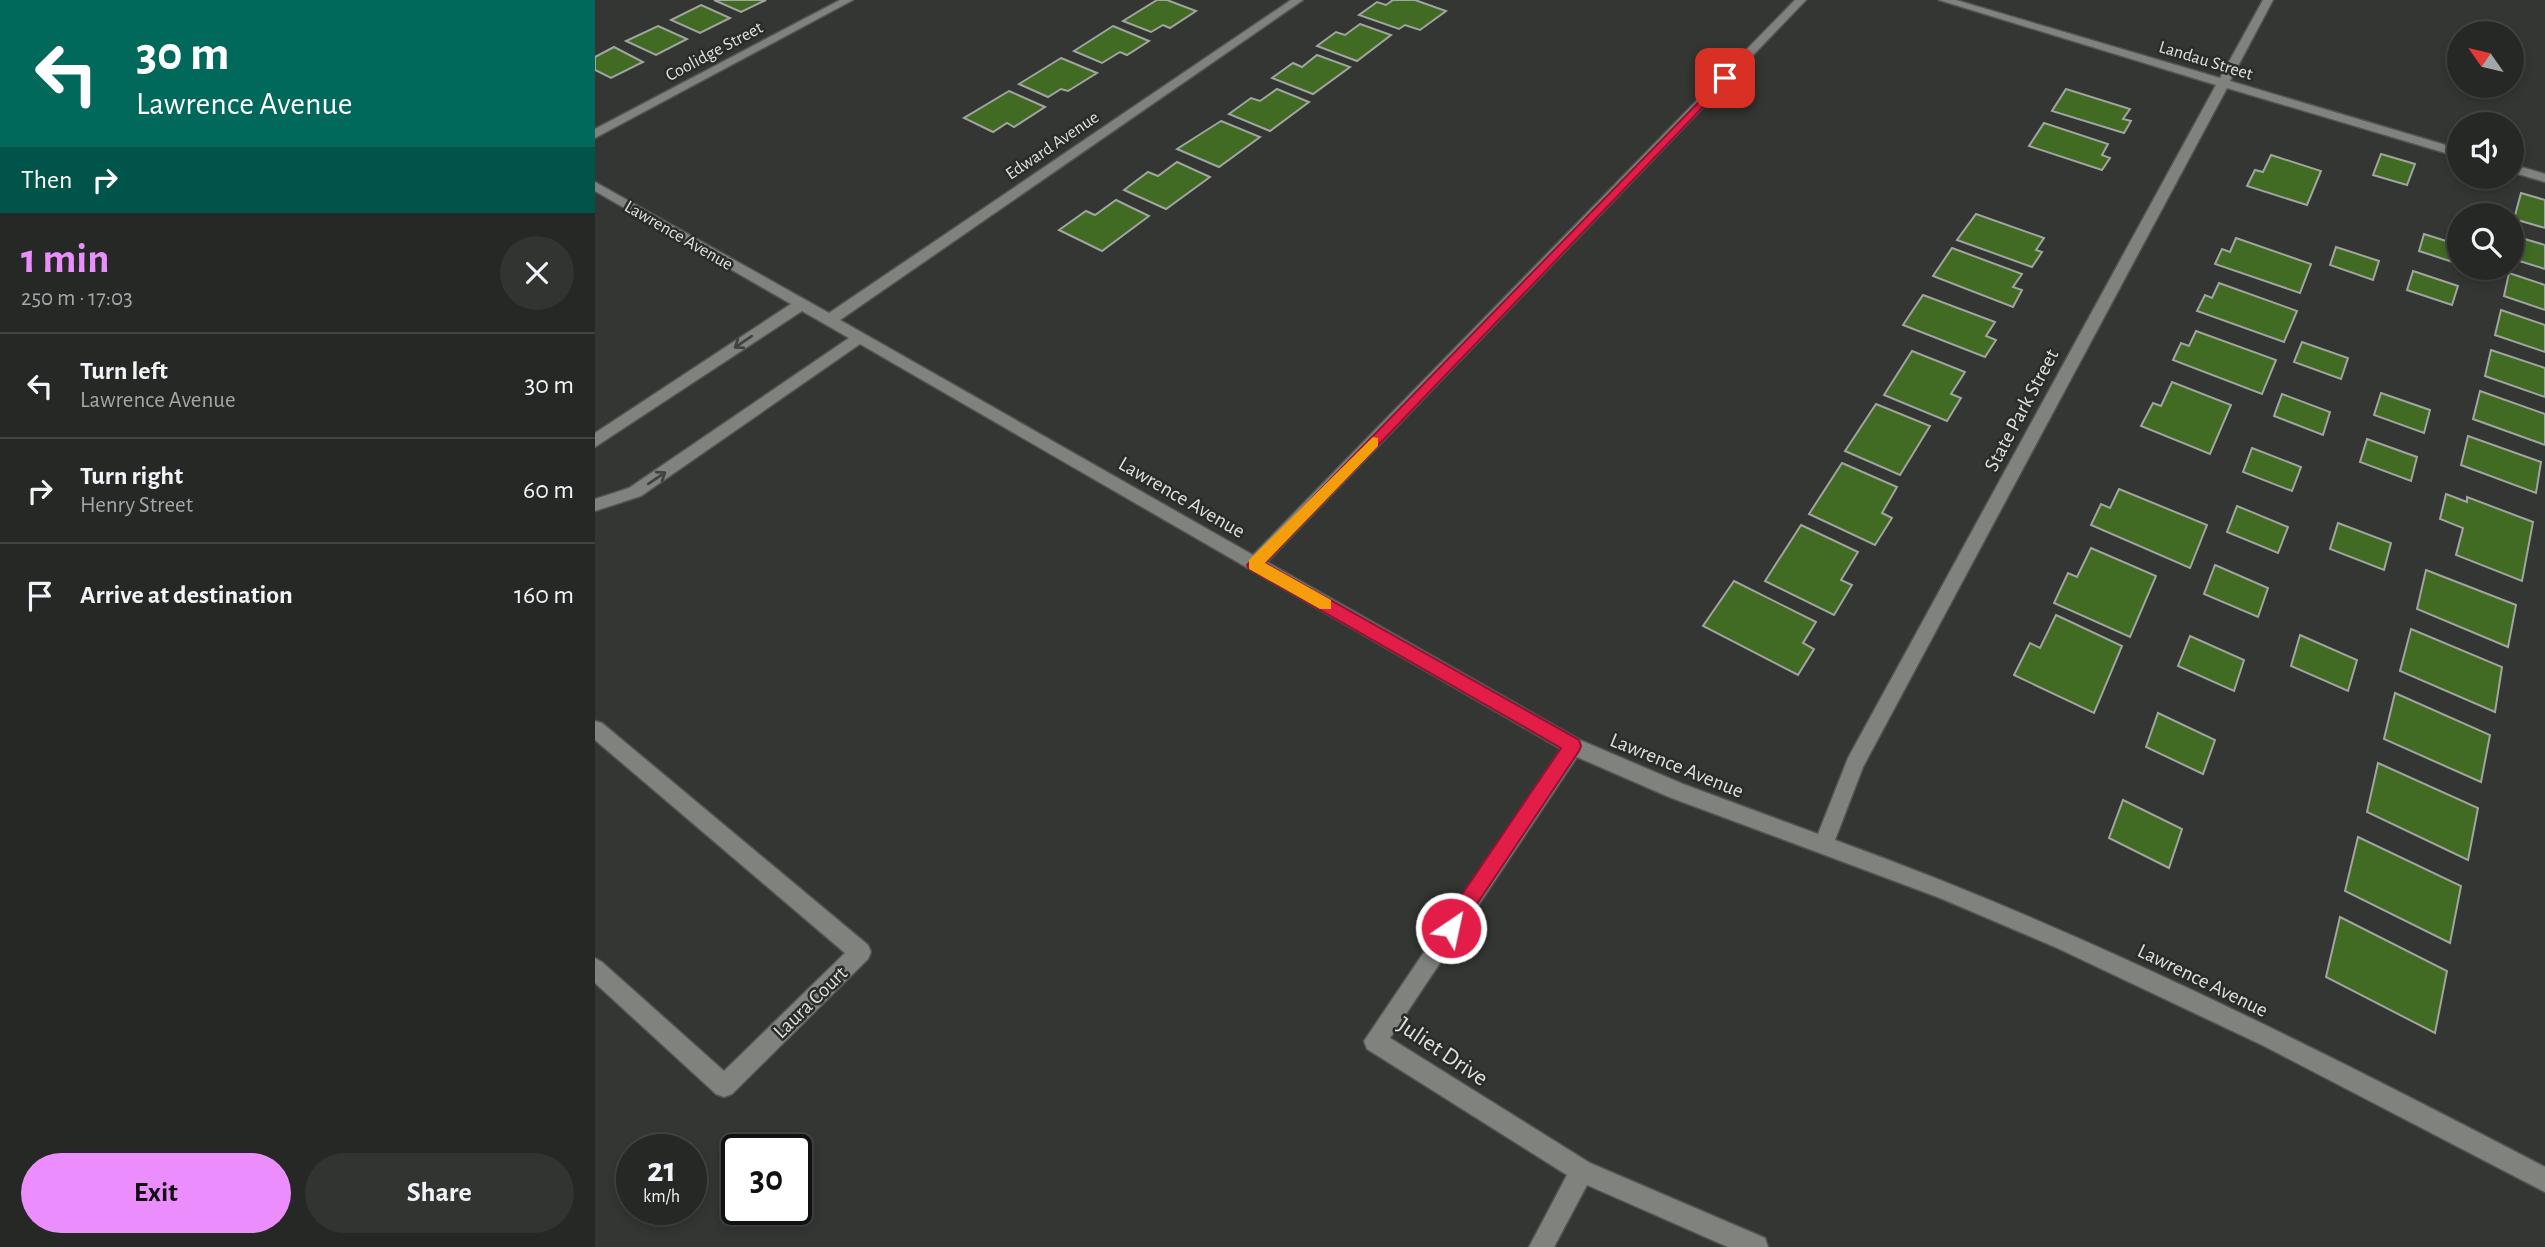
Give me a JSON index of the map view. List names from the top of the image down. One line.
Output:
{"streets":{"street":["Coolidge Street","Landau Street","Edward Avenue","Lawrence Avenue","State Park Street","Laura Court","Juliet Drive"]},"crossings":[["Landau Street","State Park Street"],["Edward Avenue","Lawrence Avenue"],["Lawrence Avenue","State Park Street"],["Lawrence Avenue","Juliet Drive"]],"north":"top left","page":{"turn":["30 m","Lawrence Avenue"],"then":"Then","heading":["1 min","250 m · 17:03"],"list":[{"name":"Turn left","note":"Lawrence Avenue","value":"30 m"},{"name":"Turn right","note":"Henry Street","value":"60 m"},{"name":"Arrive at destination","value":"160 m"}],"speed":"21 km/h","limit":"30","buttons":["Exit","Share"]}}
